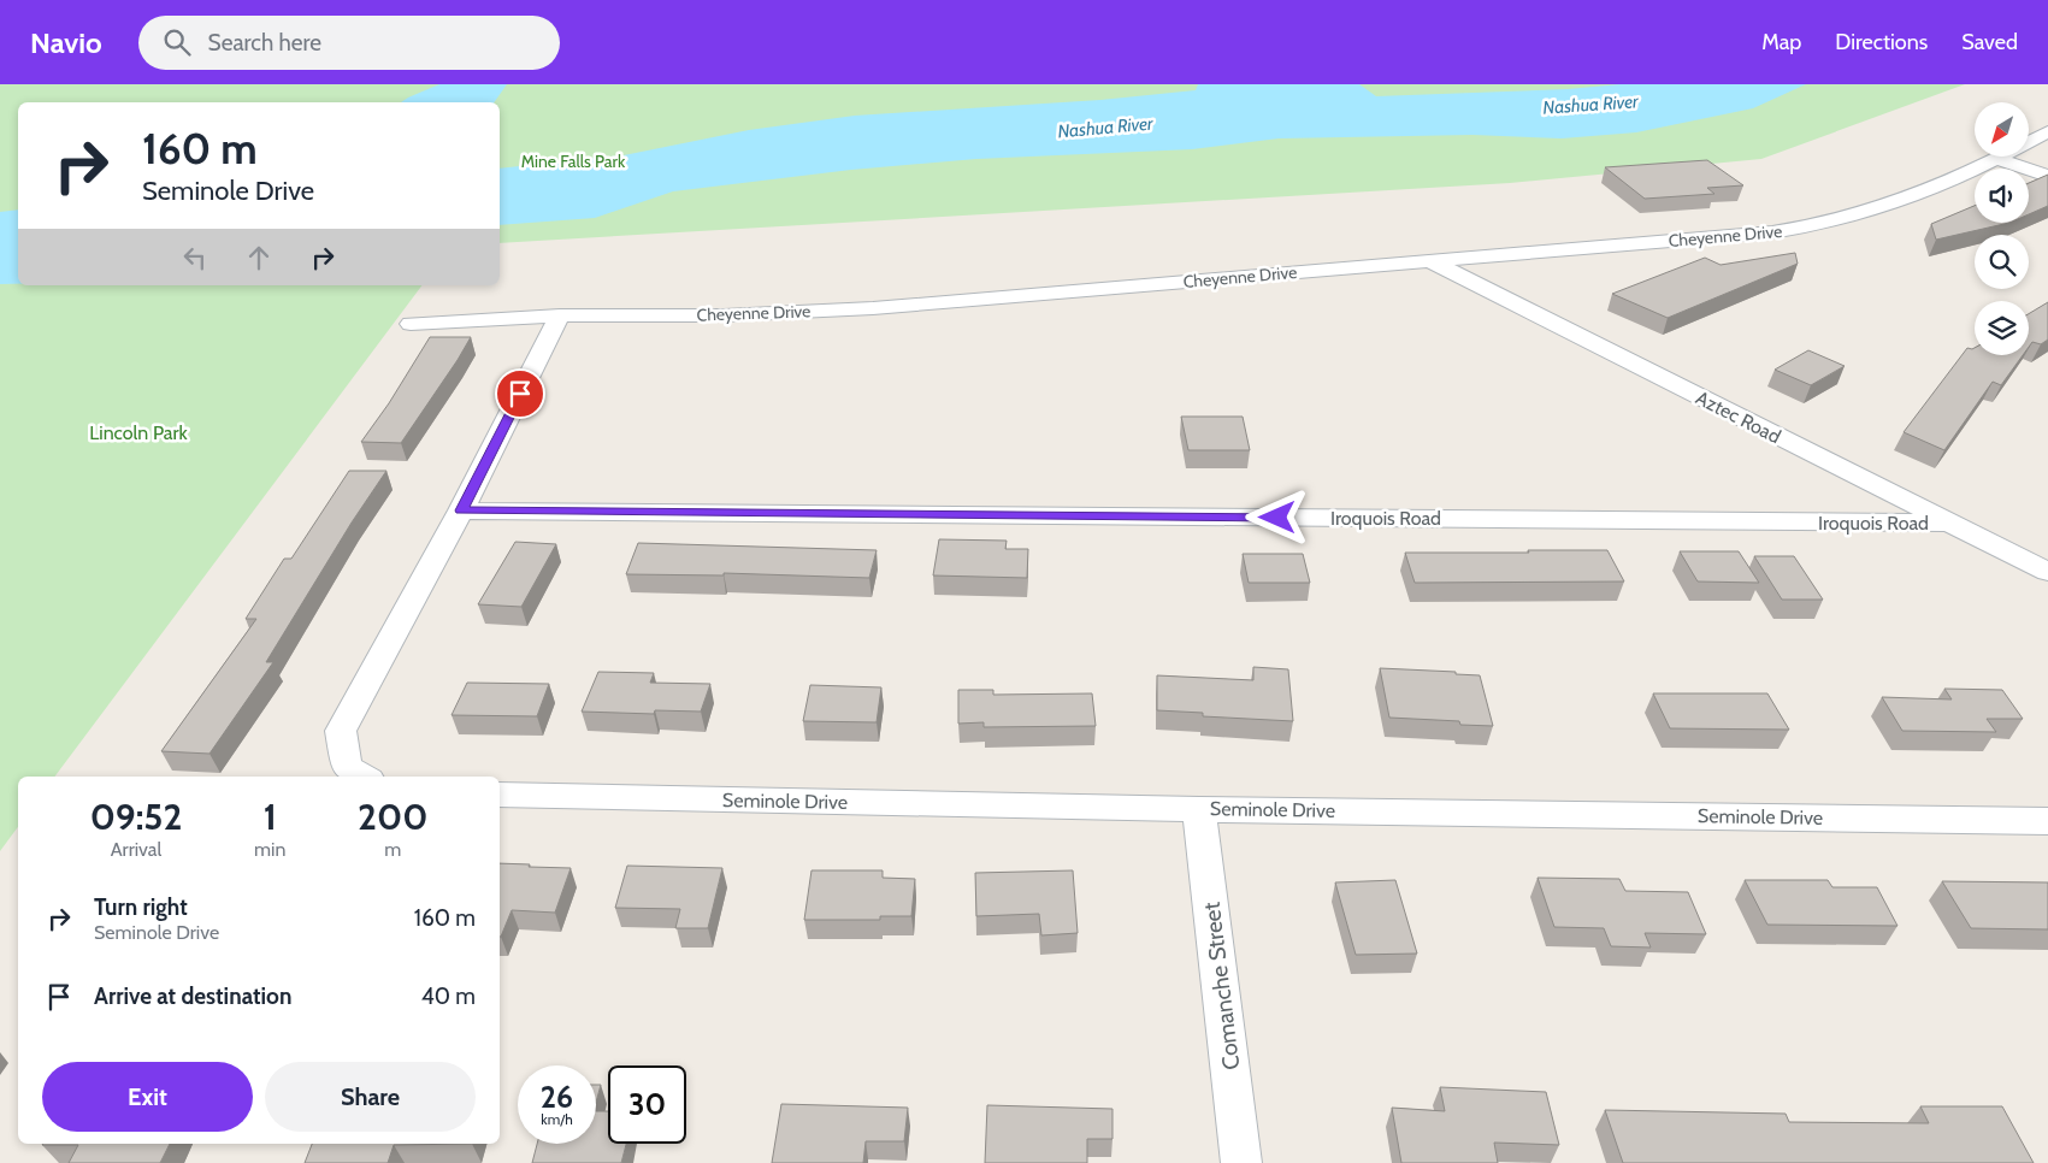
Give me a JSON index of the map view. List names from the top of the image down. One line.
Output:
{"streets":{"street":["Cheyenne Drive","Aztec Road","Iroquois Road","Seminole Drive","Comanche Street"]},"crossings":[["Cheyenne Drive","Aztec Road"],["Aztec Road","Iroquois Road"],["Seminole Drive","Comanche Street"]],"water":["Nashua River"],"parks":["Mine Falls Park","Lincoln Park"],"north":"bottom left","page":{"header":"Navio","search":"Search here","nav":["Map","Directions","Saved"],"turn":["160 m","Seminole Drive"],"eta":["09:52","Arrival","1","min","200","m"],"list":[{"name":"Turn right","note":"Seminole Drive","value":"160 m"},{"name":"Arrive at destination","value":"40 m"}],"buttons":["Exit","Share"],"speed":"26 km/h","limit":"30"}}
